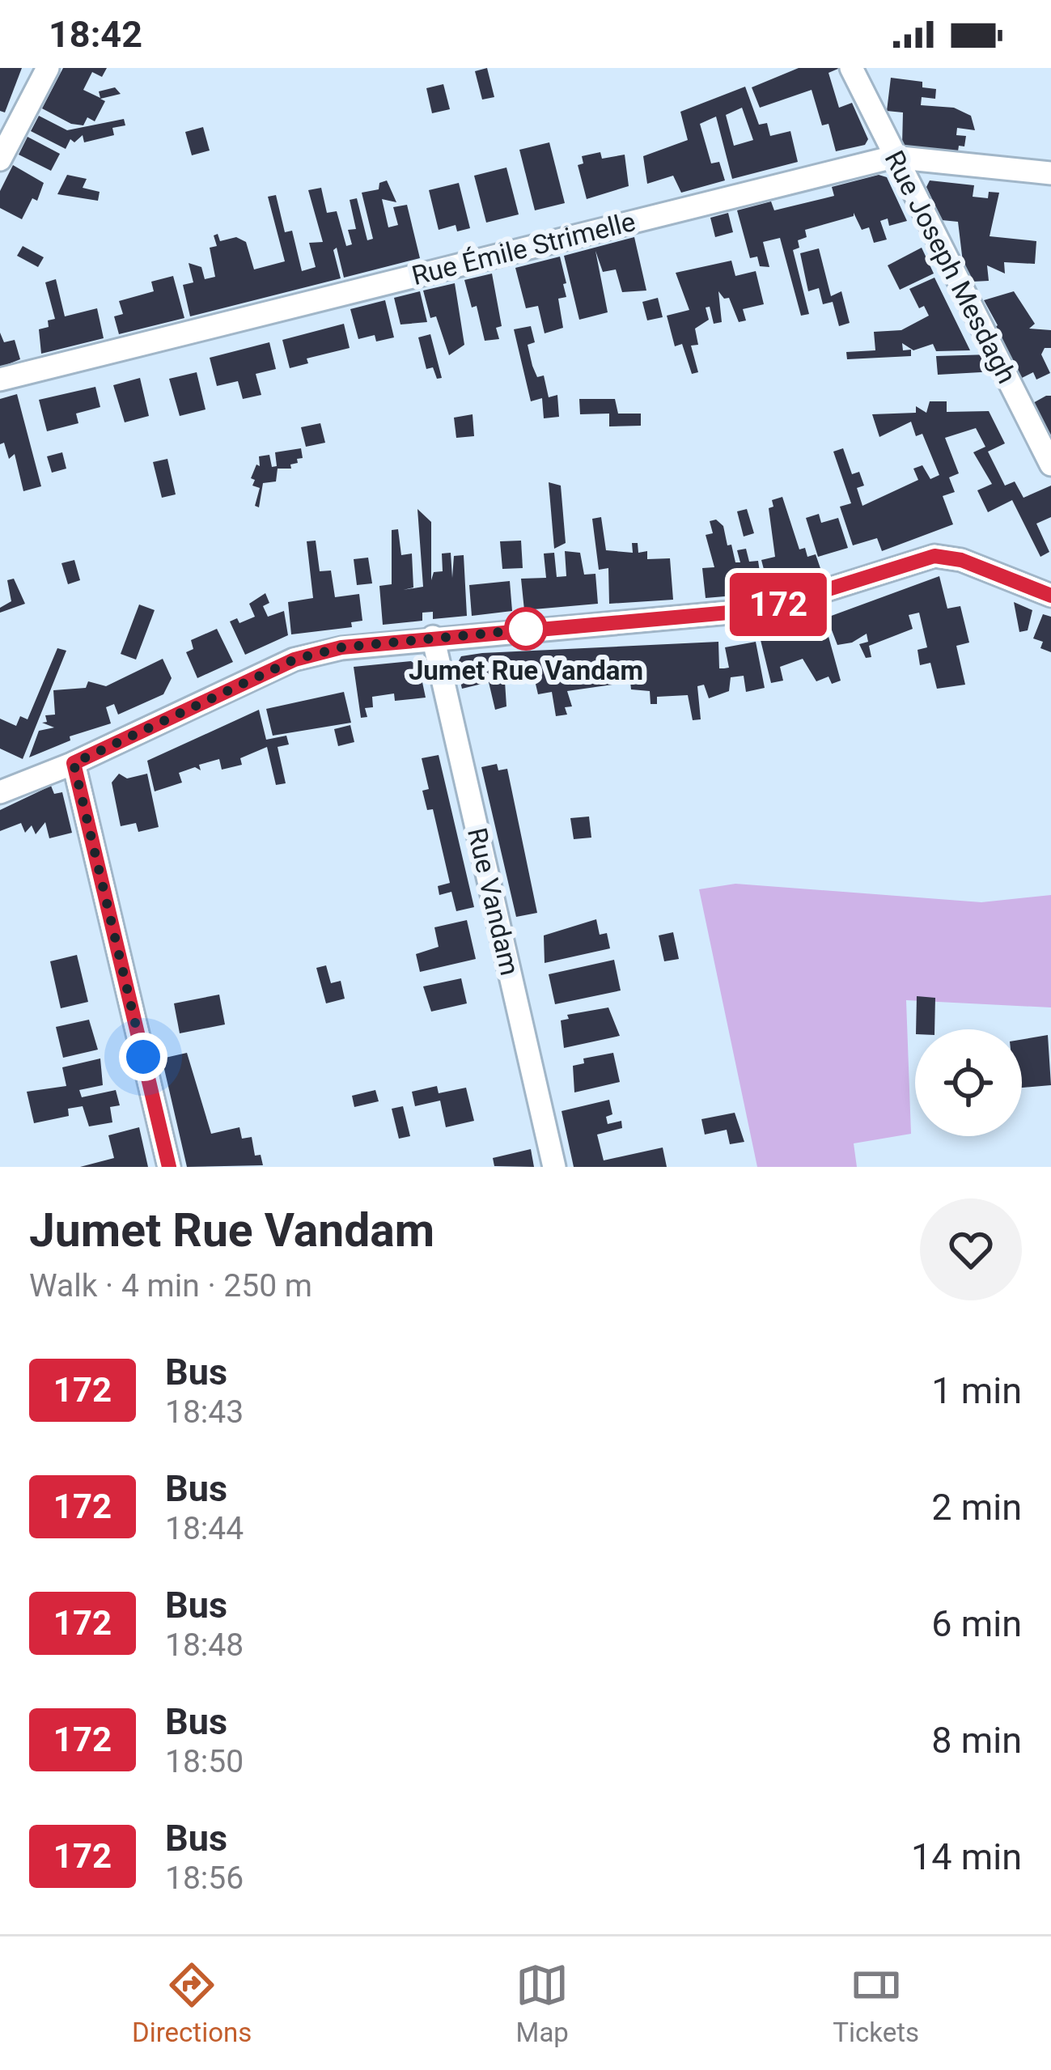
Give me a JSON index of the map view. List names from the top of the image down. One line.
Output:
{"streets":{"street":["Rue Émile Strimelle","Rue Joseph Mesdagh","Rue Vandam"]},"crossings":[["Rue Émile Strimelle","Rue Joseph Mesdagh"]],"places":["Jumet Rue Vandam"],"lines":["bus line 172"],"page":{"status":"18:42","on_map":"172","heading":["Jumet Rue Vandam","Walk · 4 min · 250 m"],"list":[{"mark":"172","name":"Bus","note":"18:43","value":"1 min"},{"mark":"172","name":"Bus","note":"18:44","value":"2 min"},{"mark":"172","name":"Bus","note":"18:48","value":"6 min"},{"mark":"172","name":"Bus","note":"18:50","value":"8 min"},{"mark":"172","name":"Bus","note":"18:56","value":"14 min"}],"tabs":["Directions","Map","Tickets"]}}
